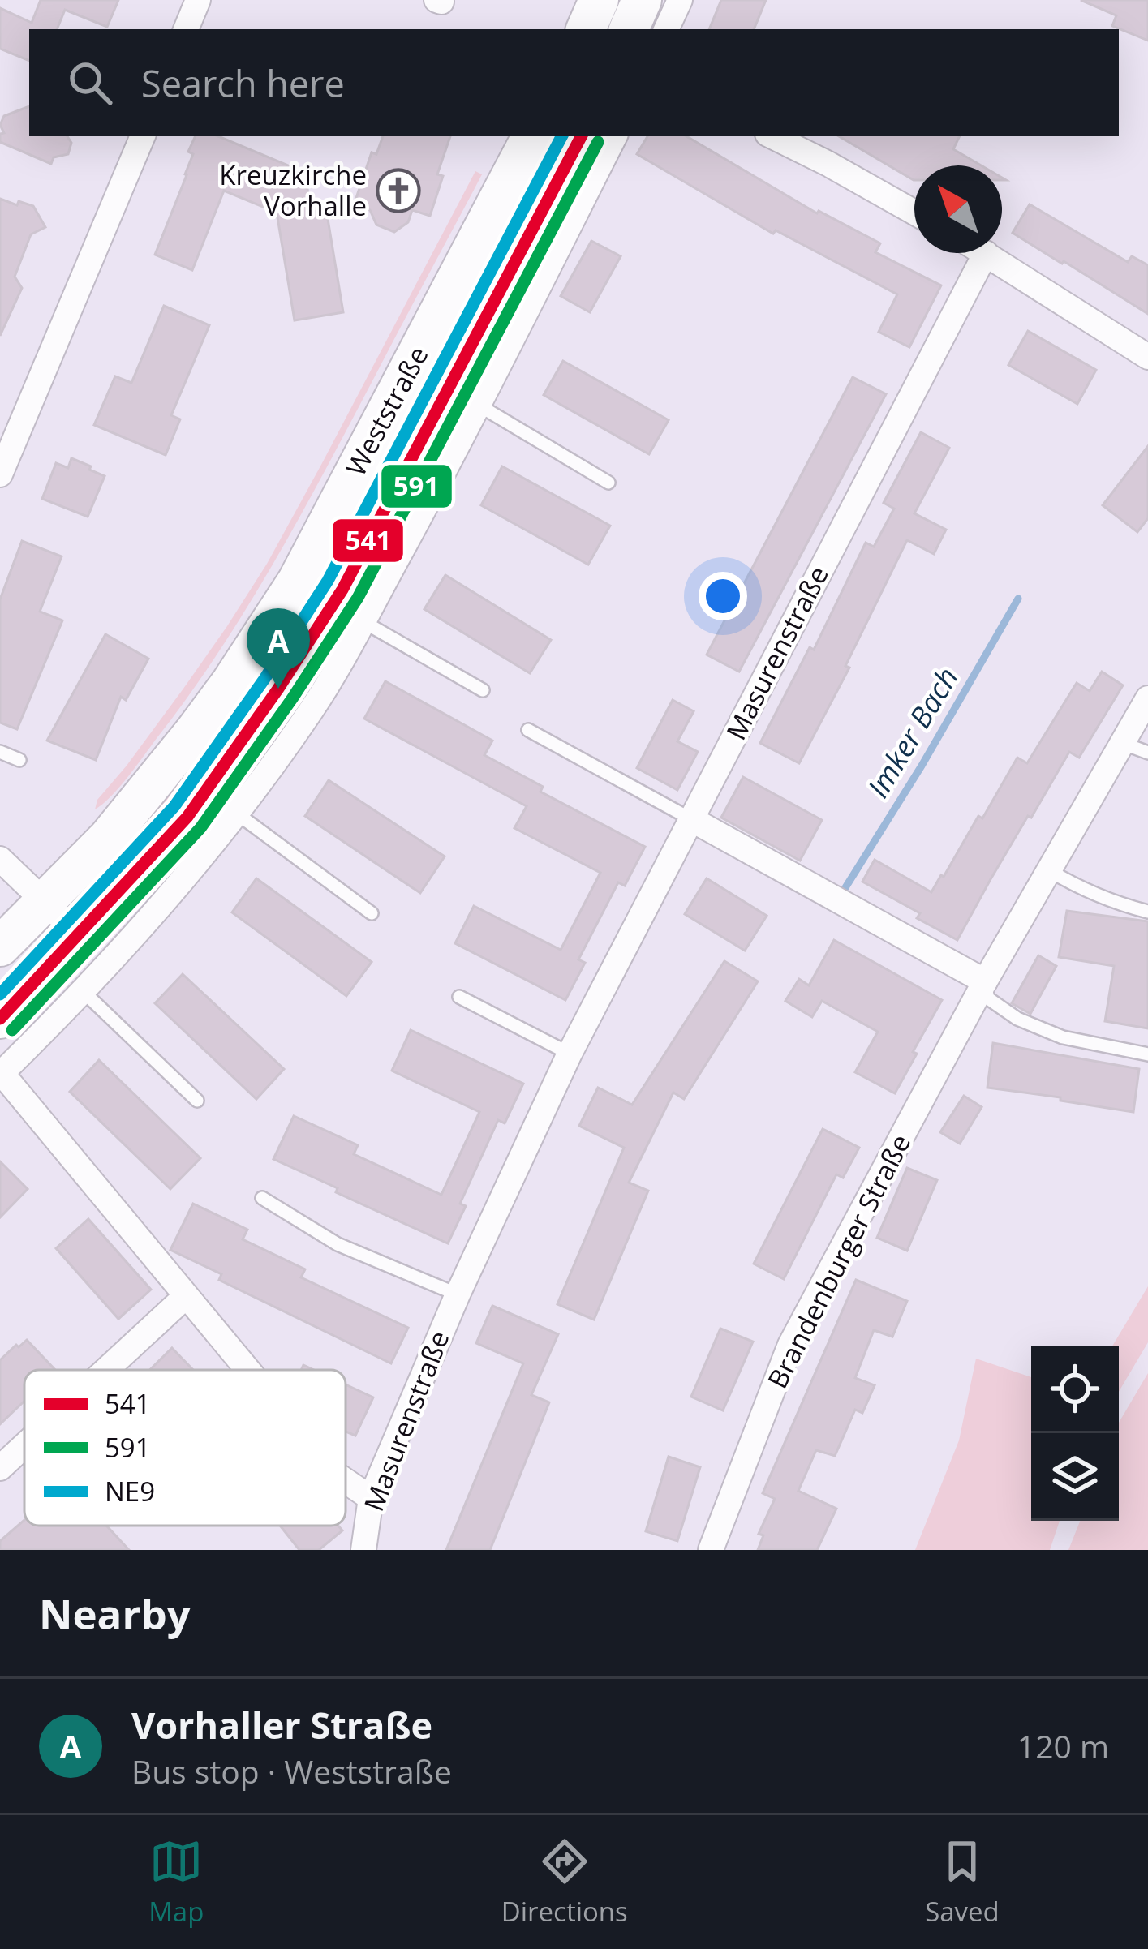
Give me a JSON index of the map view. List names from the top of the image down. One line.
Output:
{"streets":{"main road":["Weststraße"],"street":["Masurenstraße","Brandenburger Straße"]},"water":["Imker Bach"],"places":{"church":["Kreuzkirche Vorhalle"]},"lines":["transit line 541","transit line NE9","transit line 591"],"legend":["541","591","NE9"],"north":"top left","page":{"search":"Search here","pins":"A","heading":"Nearby","list":[{"mark":"A","name":"Vorhaller Straße","note":"Bus stop · Weststraße","value":"120 m"}],"nav":["Map","Directions","Saved"]}}
